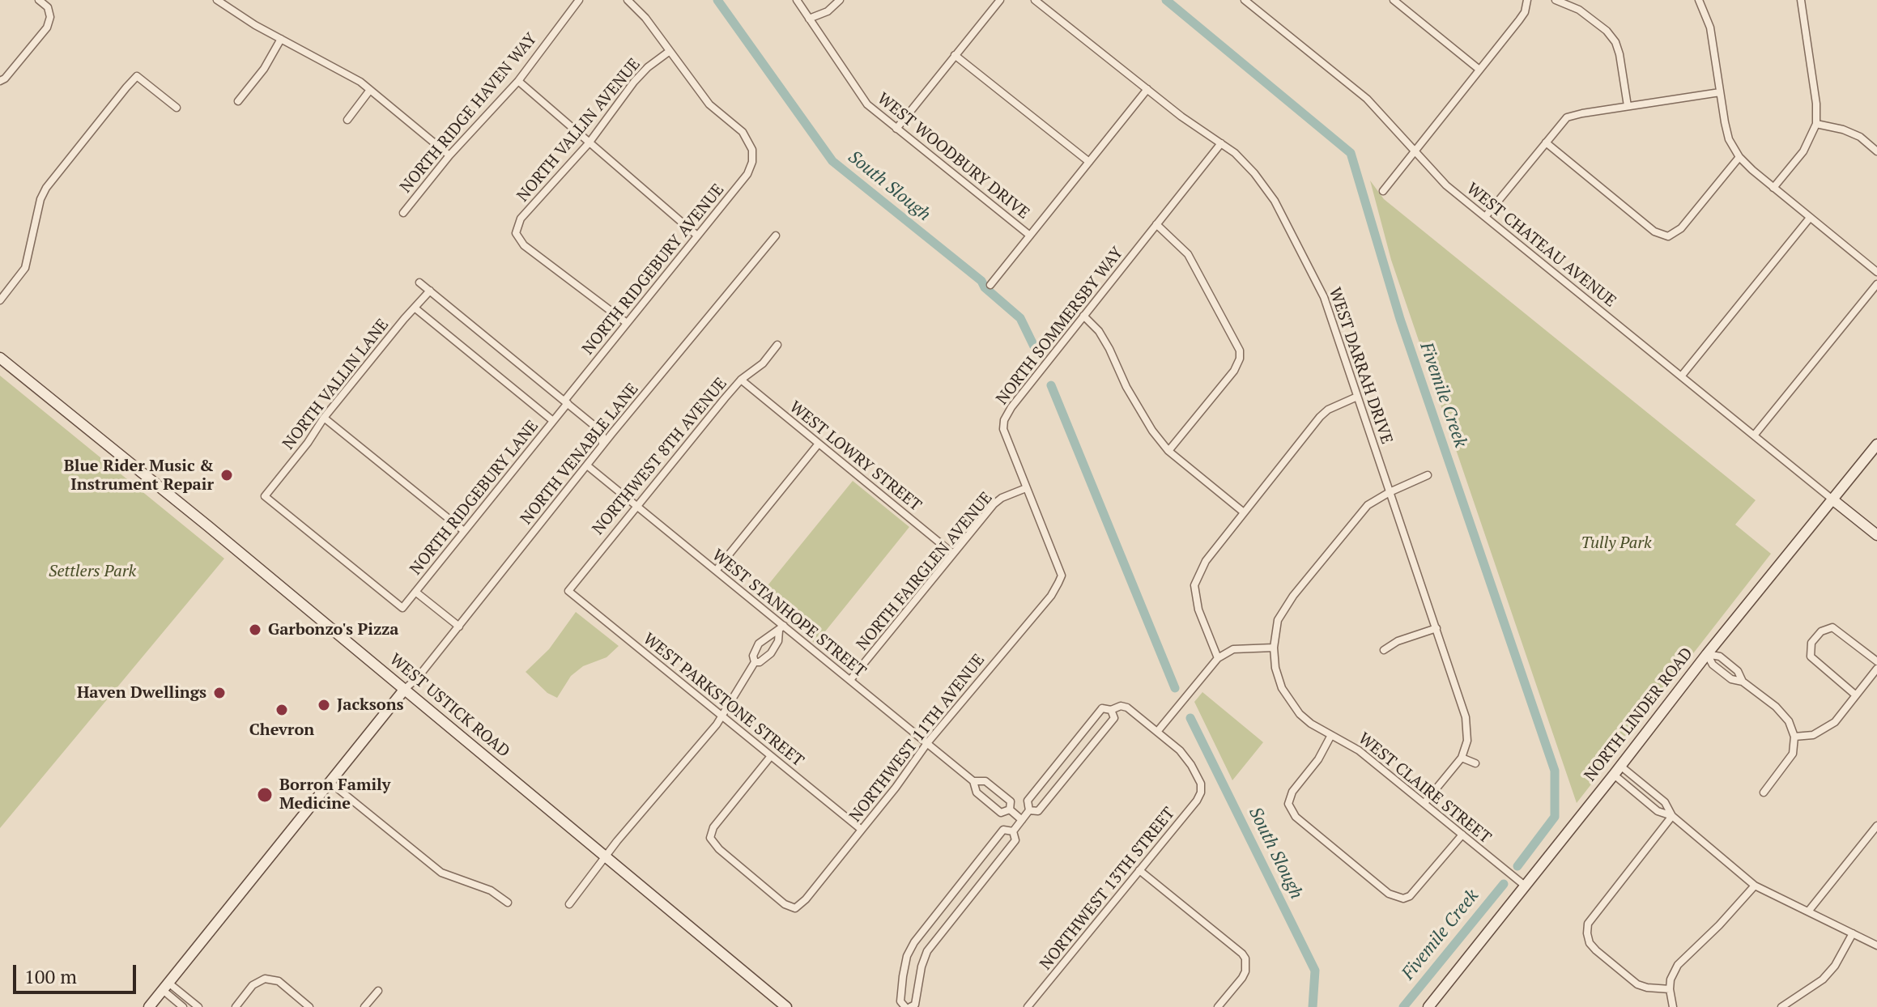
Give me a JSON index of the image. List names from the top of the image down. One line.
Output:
{"streets":{"main road":["WEST USTICK ROAD","NORTH LINDER ROAD"],"street":["NORTH RIDGE HAVEN WAY","NORTH VALLIN AVENUE","WEST WOODBURY DRIVE","WEST CHATEAU AVENUE","NORTH RIDGEBURY AVENUE","NORTH SOMMERSBY WAY","WEST DARRAH DRIVE","NORTH VALLIN LANE","NORTH VENABLE LANE","NORTHWEST 8TH AVENUE","WEST LOWRY STREET","NORTH RIDGEBURY LANE","NORTH FAIRGLEN AVENUE","WEST STANHOPE STREET","WEST PARKSTONE STREET","NORTHWEST 11TH AVENUE","WEST CLAIRE STREET","NORTHWEST 13TH STREET"]},"crossings":[["NORTH VALLIN AVENUE","NORTH RIDGEBURY AVENUE"],["WEST CHATEAU AVENUE","NORTH LINDER ROAD"],["NORTH RIDGEBURY AVENUE","NORTH RIDGEBURY LANE"],["NORTH SOMMERSBY WAY","WEST DARRAH DRIVE"],["NORTH SOMMERSBY WAY","NORTH FAIRGLEN AVENUE"],["NORTH SOMMERSBY WAY","NORTHWEST 11TH AVENUE"],["NORTH VALLIN LANE","NORTH RIDGEBURY LANE"],["NORTH VENABLE LANE","WEST STANHOPE STREET"],["NORTH VENABLE LANE","WEST USTICK ROAD"],["NORTHWEST 8TH AVENUE","WEST LOWRY STREET"],["NORTHWEST 8TH AVENUE","WEST STANHOPE STREET"],["NORTHWEST 8TH AVENUE","WEST PARKSTONE STREET"],["WEST LOWRY STREET","NORTH FAIRGLEN AVENUE"],["NORTH FAIRGLEN AVENUE","WEST STANHOPE STREET"],["WEST STANHOPE STREET","NORTHWEST 11TH AVENUE"],["WEST PARKSTONE STREET","NORTHWEST 11TH AVENUE"],["NORTH LINDER ROAD","WEST CLAIRE STREET"]],"water":["South Slough","Fivemile Creek"],"parks":["Tully Park","Settlers Park"],"places":["Blue Rider Music & Instrument Repair","Garbonzo's Pizza","Haven Dwellings","Jacksons","Chevron","Borron Family Medicine"],"scale_bar":"100 m"}
